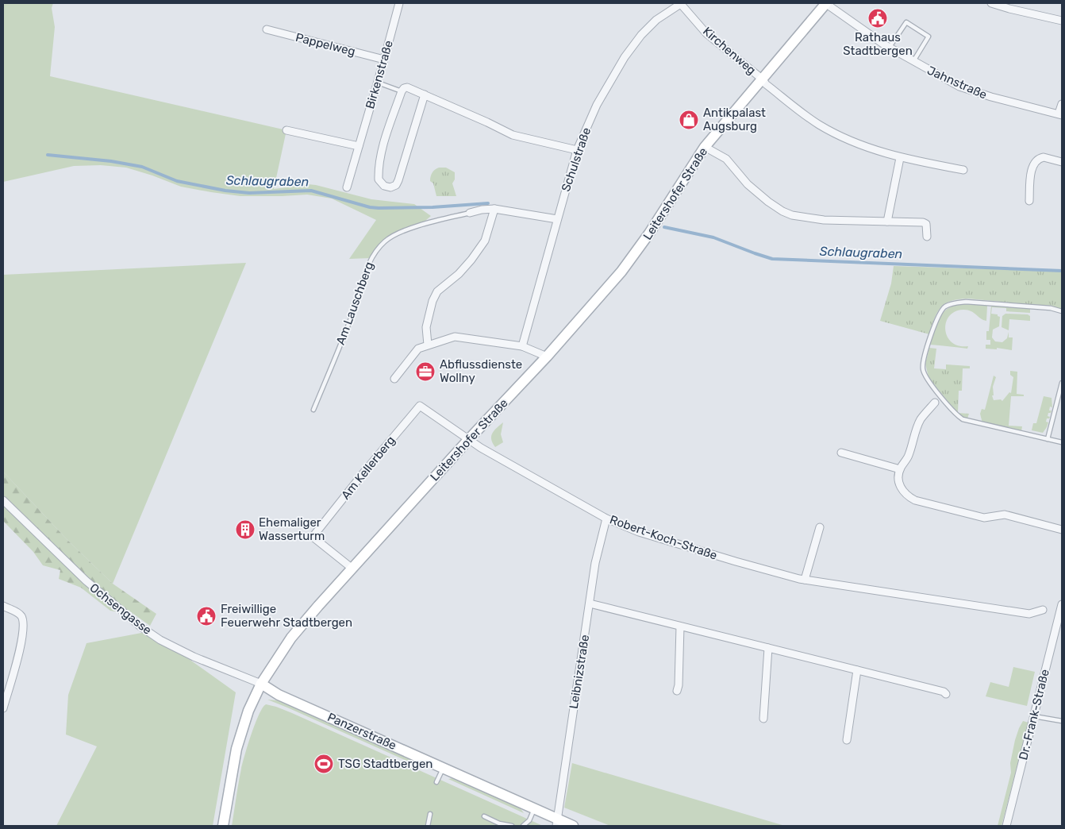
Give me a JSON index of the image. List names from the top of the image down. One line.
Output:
{"streets":{"street":["Pappelweg","Kirchenweg","Birkenstraße","Jahnstraße","Schulstraße","Leitershofer Straße","Am Lauschberg","Am Kellerberg","Robert-Koch-Straße","Ochsengasse","Leibnizstraße","Dr.-Frank-Straße","Panzerstraße"]},"crossings":[["Pappelweg","Birkenstraße"],["Kirchenweg","Schulstraße"],["Kirchenweg","Leitershofer Straße"],["Jahnstraße","Leitershofer Straße"],["Schulstraße","Am Lauschberg"],["Leitershofer Straße","Am Kellerberg"],["Leitershofer Straße","Robert-Koch-Straße"],["Leitershofer Straße","Ochsengasse"],["Leitershofer Straße","Panzerstraße"],["Am Kellerberg","Robert-Koch-Straße"],["Robert-Koch-Straße","Leibnizstraße"],["Ochsengasse","Panzerstraße"],["Leibnizstraße","Panzerstraße"]],"water":["Schlaugraben"],"places":{"public building":["Rathaus Stadtbergen","Freiwillige Feuerwehr Stadtbergen"],"shop":["Antikpalast Augsburg"],"office":["Abflussdienste Wollny"],"building":["Ehemaliger Wasserturm"],"sports":["TSG Stadtbergen"]}}
